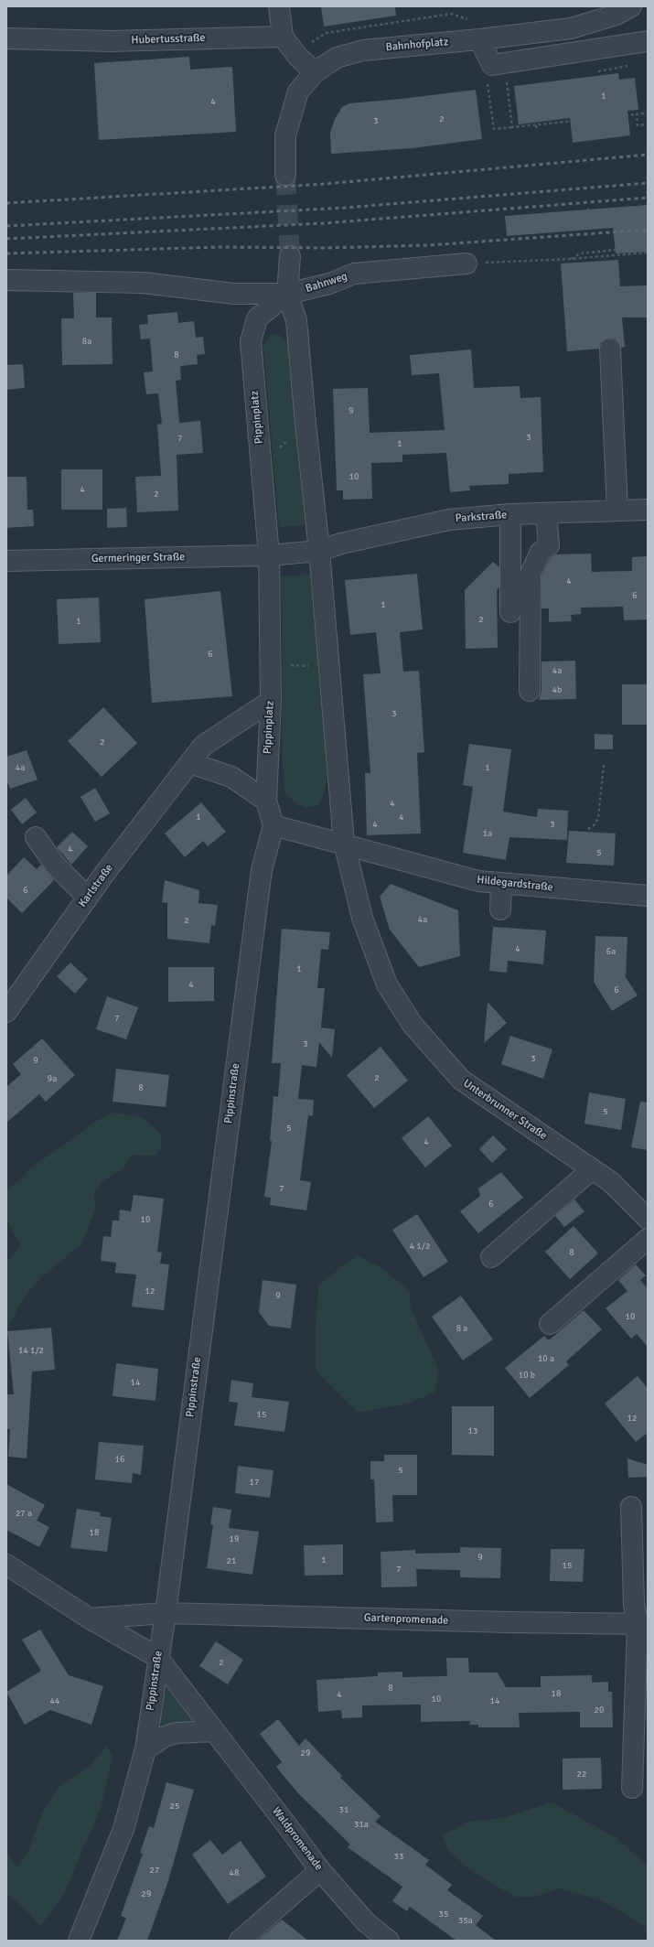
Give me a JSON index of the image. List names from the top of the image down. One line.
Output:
{"streets":{"street":["Hubertusstraße","Bahnhofplatz","Bahnweg","Pippinplatz","Parkstraße","Germeringer Straße","Hildegardstraße","Karlstraße","Pippinstraße","Unterbrunner Straße","Gartenpromenade","Waldpromenade"]},"crossings":[["Bahnweg","Pippinplatz"],["Pippinplatz","Germeringer Straße"],["Pippinplatz","Karlstraße"],["Pippinplatz","Pippinstraße"],["Hildegardstraße","Unterbrunner Straße"],["Pippinstraße","Gartenpromenade"],["Pippinstraße","Waldpromenade"]],"house_numbers":["1","4","2","3","8a","8","9","3","7","1","10","4","2","4","6","1","2","1","6","4a","4b","3","2","4a","1","4","1","4","4","3","1a","4","5","6","4a","2","4","6a","1","4","6","7","3","3","9","2","9a","8","5","5","4","7","6","10","4 1/2","8","12","9","10","8 a","14 1/2","10 a","10 b","14","15","12","13","16","5","17","27 a","18","19","9","1","21","15","7","2","8","18","4","10","44","14","20","29","22","25","31","31a","33","27","48","29","35","35a"]}
